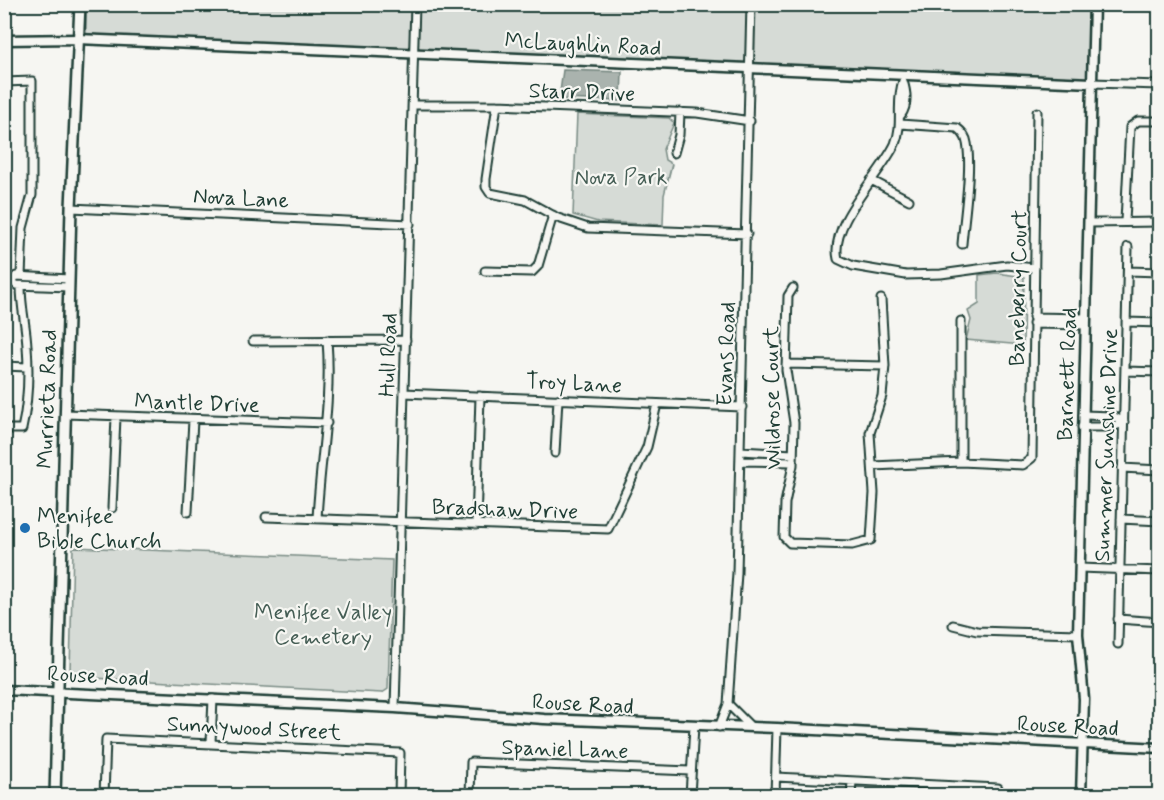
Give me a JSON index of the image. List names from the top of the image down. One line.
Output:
{"streets":{"main road":["Murrieta Road"],"street":["McLaughlin Road","Starr Drive","Nova Lane","Baneberry Court","Evans Road","Hull Road","Barnett Road","Troy Lane","Wildrose Court","Mantle Drive","Summer Sunshine Drive","Bradshaw Drive","Rouse Road","Sunnywood Street","Spaniel Lane"]},"crossings":[["McLaughlin Road","Evans Road"],["McLaughlin Road","Hull Road"],["McLaughlin Road","Barnett Road"],["McLaughlin Road","Murrieta Road"],["Starr Drive","Evans Road"],["Starr Drive","Hull Road"],["Nova Lane","Hull Road"],["Nova Lane","Murrieta Road"],["Evans Road","Troy Lane"],["Evans Road","Rouse Road"],["Hull Road","Troy Lane"],["Hull Road","Bradshaw Drive"],["Hull Road","Rouse Road"],["Barnett Road","Rouse Road"],["Troy Lane","Bradshaw Drive"],["Murrieta Road","Mantle Drive"],["Murrieta Road","Rouse Road"]],"parks":["Nova Park","Menifee Valley Cemetery"],"places":["Menifee Bible Church"]}
